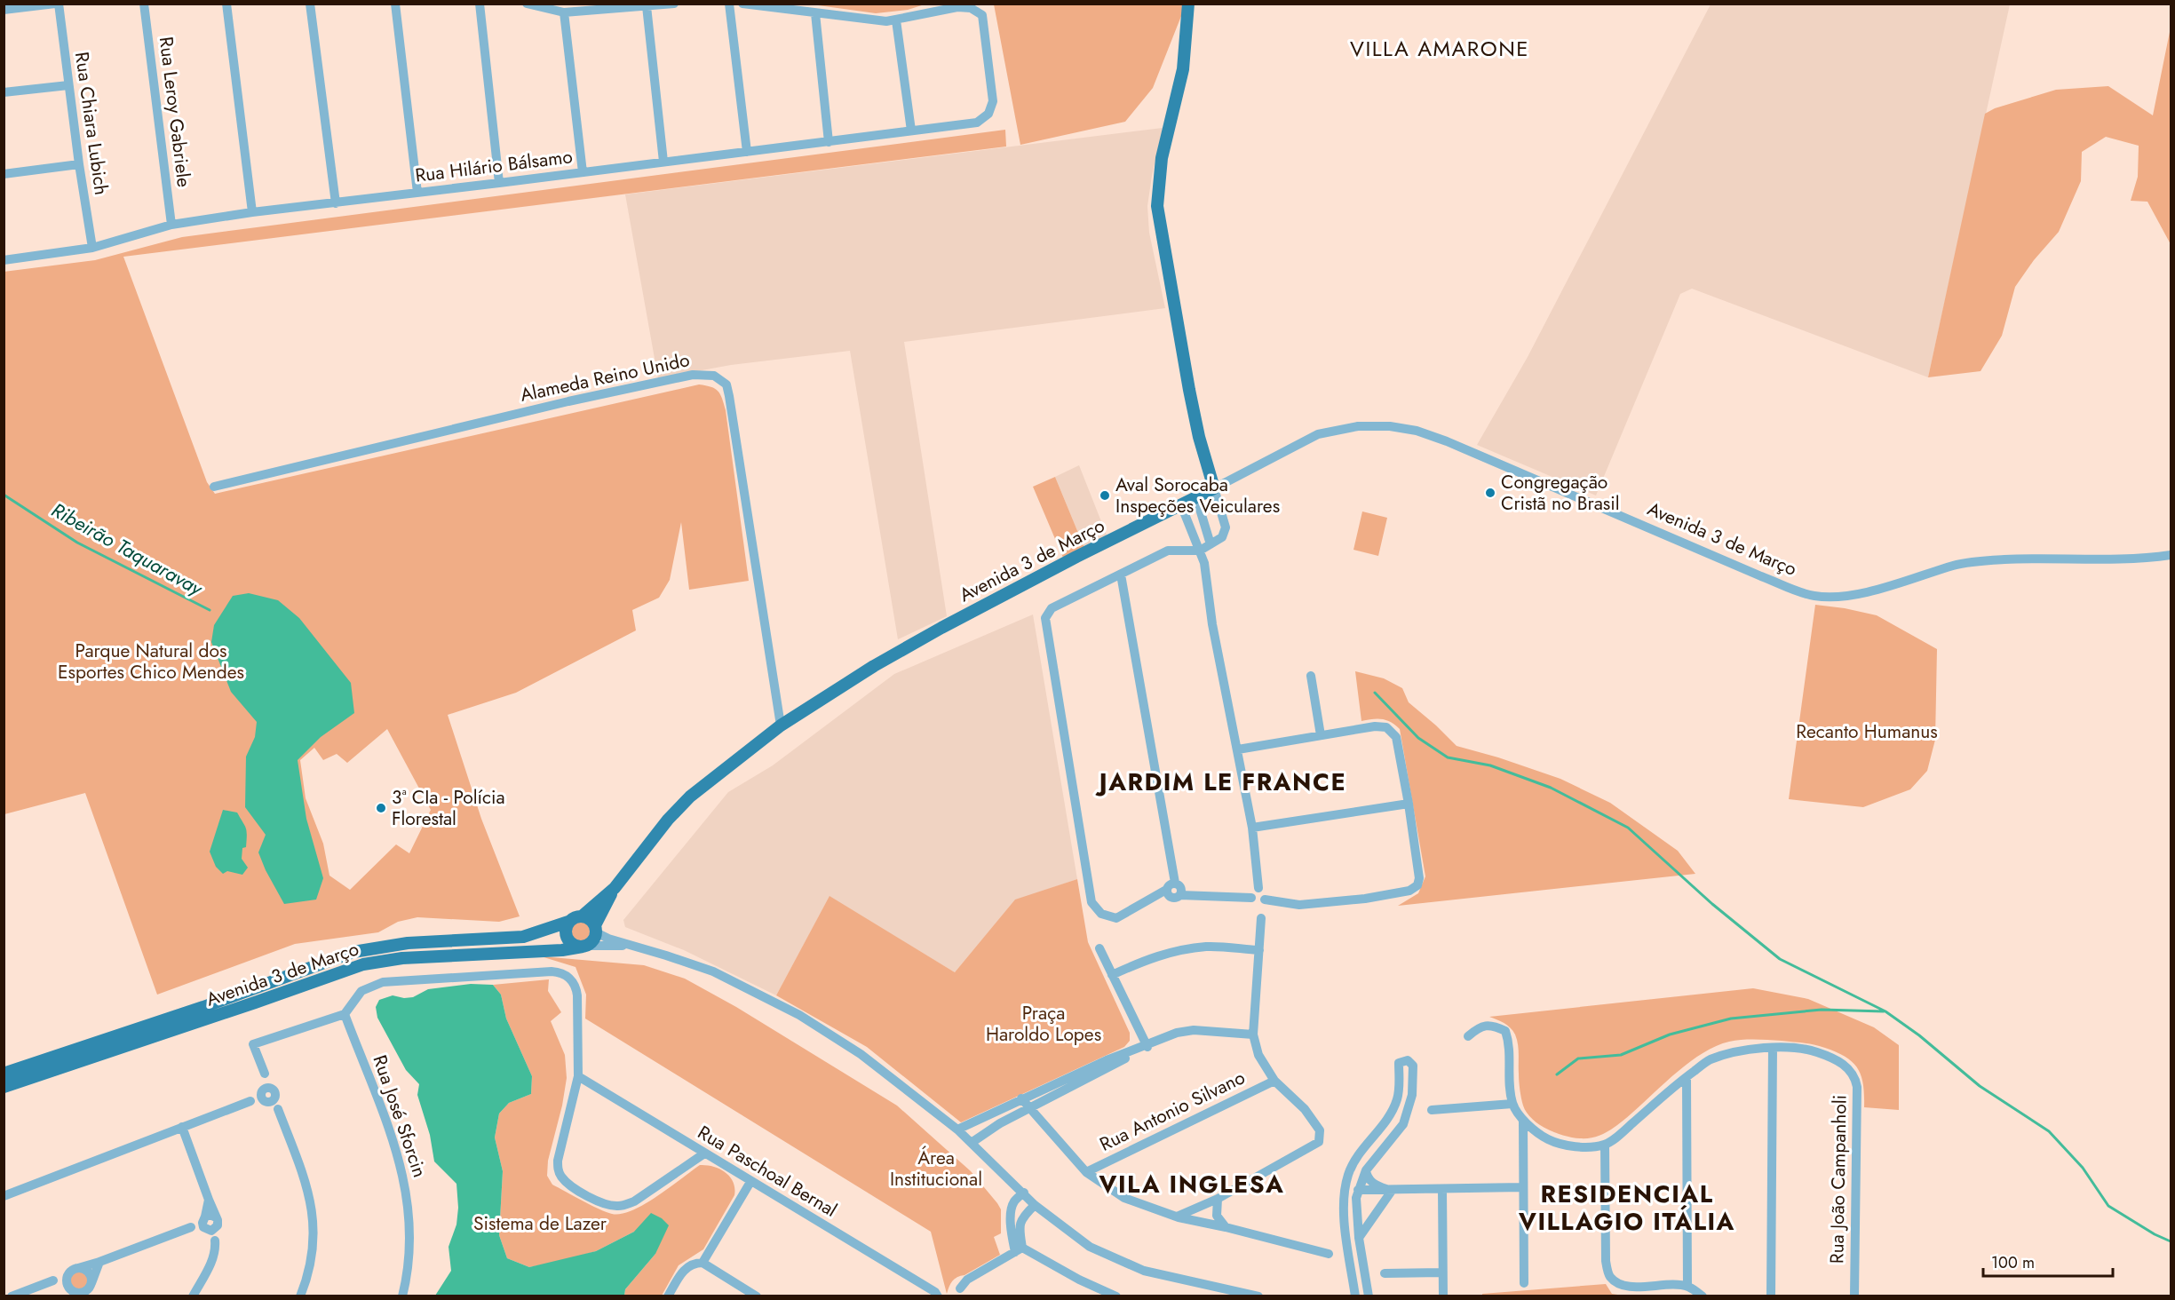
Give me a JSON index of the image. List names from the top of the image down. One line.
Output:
{"streets":{"main road":["Avenida 3 de Março"],"street":["Rua Leroy Gabriele","Rua Chiara Lubich","Rua Hilário Bálsamo","Alameda Reino Unido","Rua Antonio Silvano","Rua José Sforcin","Rua Paschoal Bernal","Rua João Campanholi"]},"crossings":[["Rua Leroy Gabriele","Rua Hilário Bálsamo"],["Rua Chiara Lubich","Rua Hilário Bálsamo"],["Alameda Reino Unido","Avenida 3 de Março"]],"districts":["VILLA AMARONE","JARDIM LE FRANCE","VILA INGLESA","RESIDENCIAL VILLAGIO ITÁLIA"],"water":["Ribeirão Taquaravay"],"parks":["Parque Natural dos Esportes Chico Mendes","Recanto Humanus","Praça Haroldo Lopes","Área Institucional","Sistema de Lazer"],"places":["Congregação Cristã no Brasil","Aval Sorocaba Inspeções Veiculares","3ª CIa - Polícia Florestal"],"scale_bar":"100 m"}
